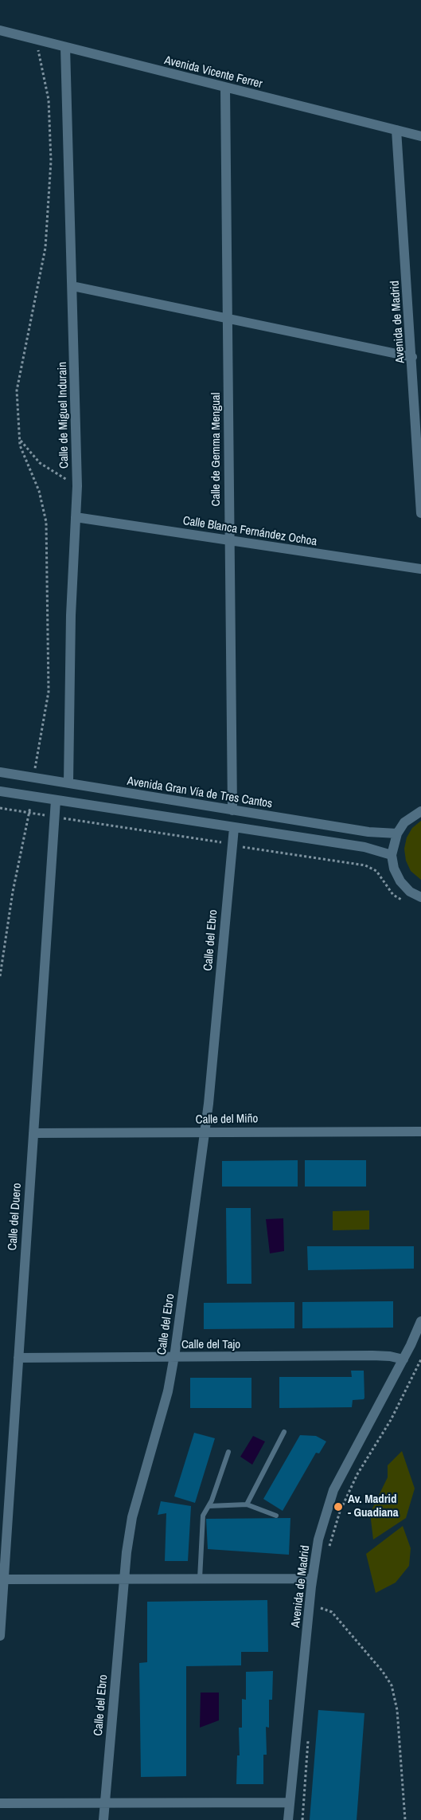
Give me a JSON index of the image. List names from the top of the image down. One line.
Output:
{"streets":{"street":["Avenida Vicente Ferrer","Avenida de Madrid","Calle de Miguel Indurain","Calle de Gemma Mengual","Calle Blanca Fernández Ochoa","Avenida Gran Vía de Tres Cantos","Calle del Ebro","Calle del Miño","Calle del Duero","Calle del Tajo"]},"crossings":[["Avenida Vicente Ferrer","Avenida de Madrid"],["Avenida Vicente Ferrer","Calle de Miguel Indurain"],["Avenida Vicente Ferrer","Calle de Gemma Mengual"],["Avenida de Madrid","Calle del Tajo"],["Calle de Miguel Indurain","Calle Blanca Fernández Ochoa"],["Calle de Miguel Indurain","Avenida Gran Vía de Tres Cantos"],["Calle de Gemma Mengual","Calle Blanca Fernández Ochoa"],["Calle de Gemma Mengual","Avenida Gran Vía de Tres Cantos"],["Calle del Ebro","Calle del Miño"],["Calle del Ebro","Calle del Tajo"],["Calle del Miño","Calle del Duero"],["Calle del Duero","Calle del Tajo"]],"places":["Av. Madrid - Guadiana"]}
